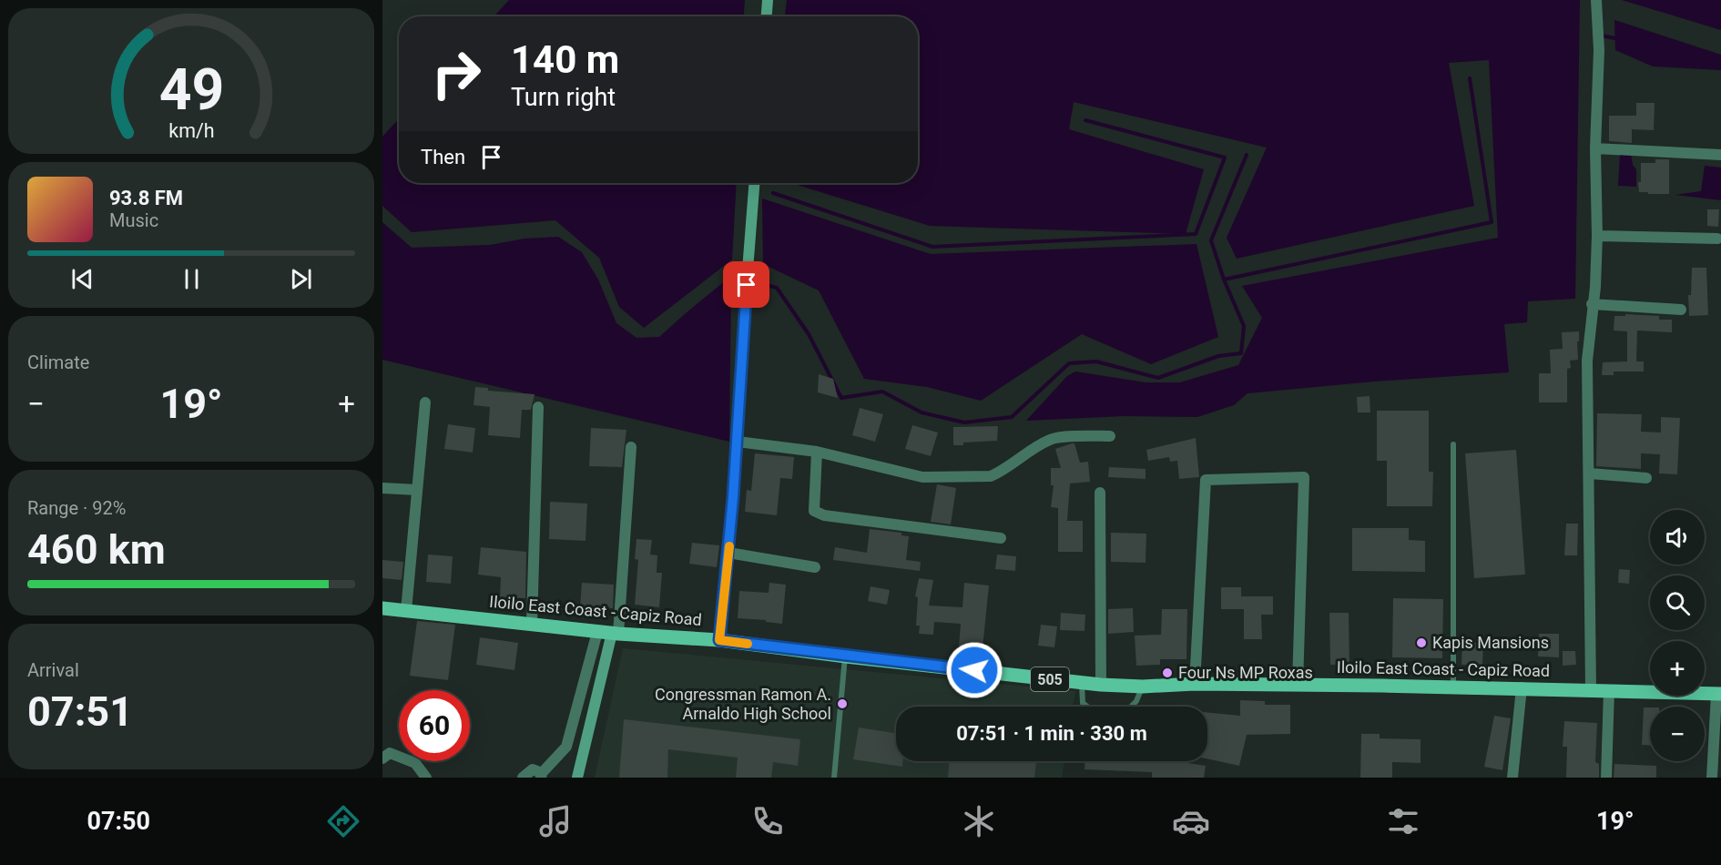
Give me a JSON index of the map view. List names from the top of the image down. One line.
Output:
{"streets":{"main road":["Iloilo East Coast - Capiz Road","505"]},"places":["Kapis Mansions","Four Ns MP Roxas","Congressman Ramon A. Arnaldo High School"],"page":{"turn":["140 m","Turn right"],"then":"Then","song":["93.8 FM","Music"],"tile":["Climate",["Range · 92%","460 km"],["Arrival","07:51"]],"heat":["−","19°","+"],"map_buttons":["+","−"],"limit":"60","trip":"07:51 · 1 min · 330 m","tabs":["07:50","19°"],"gauge":["49","km/h"]}}
